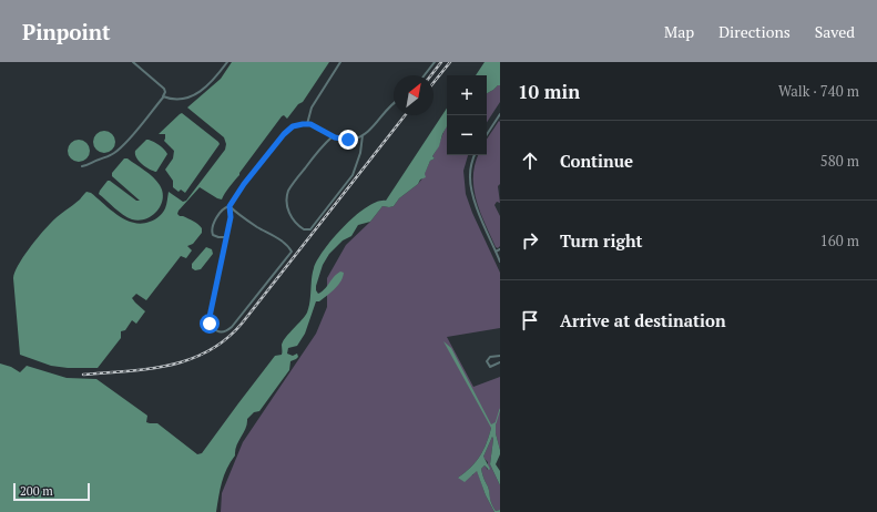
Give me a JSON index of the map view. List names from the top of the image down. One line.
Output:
{"scale_bar":"200 m","north":"top right","page":{"header":"Pinpoint","nav":["Map","Directions","Saved"],"heading":["10 min","Walk · 740 m"],"map_buttons":["+","−"],"list":[["Continue","580 m"],["Turn right","160 m"],"Arrive at destination"],"scale":"200 m"}}
